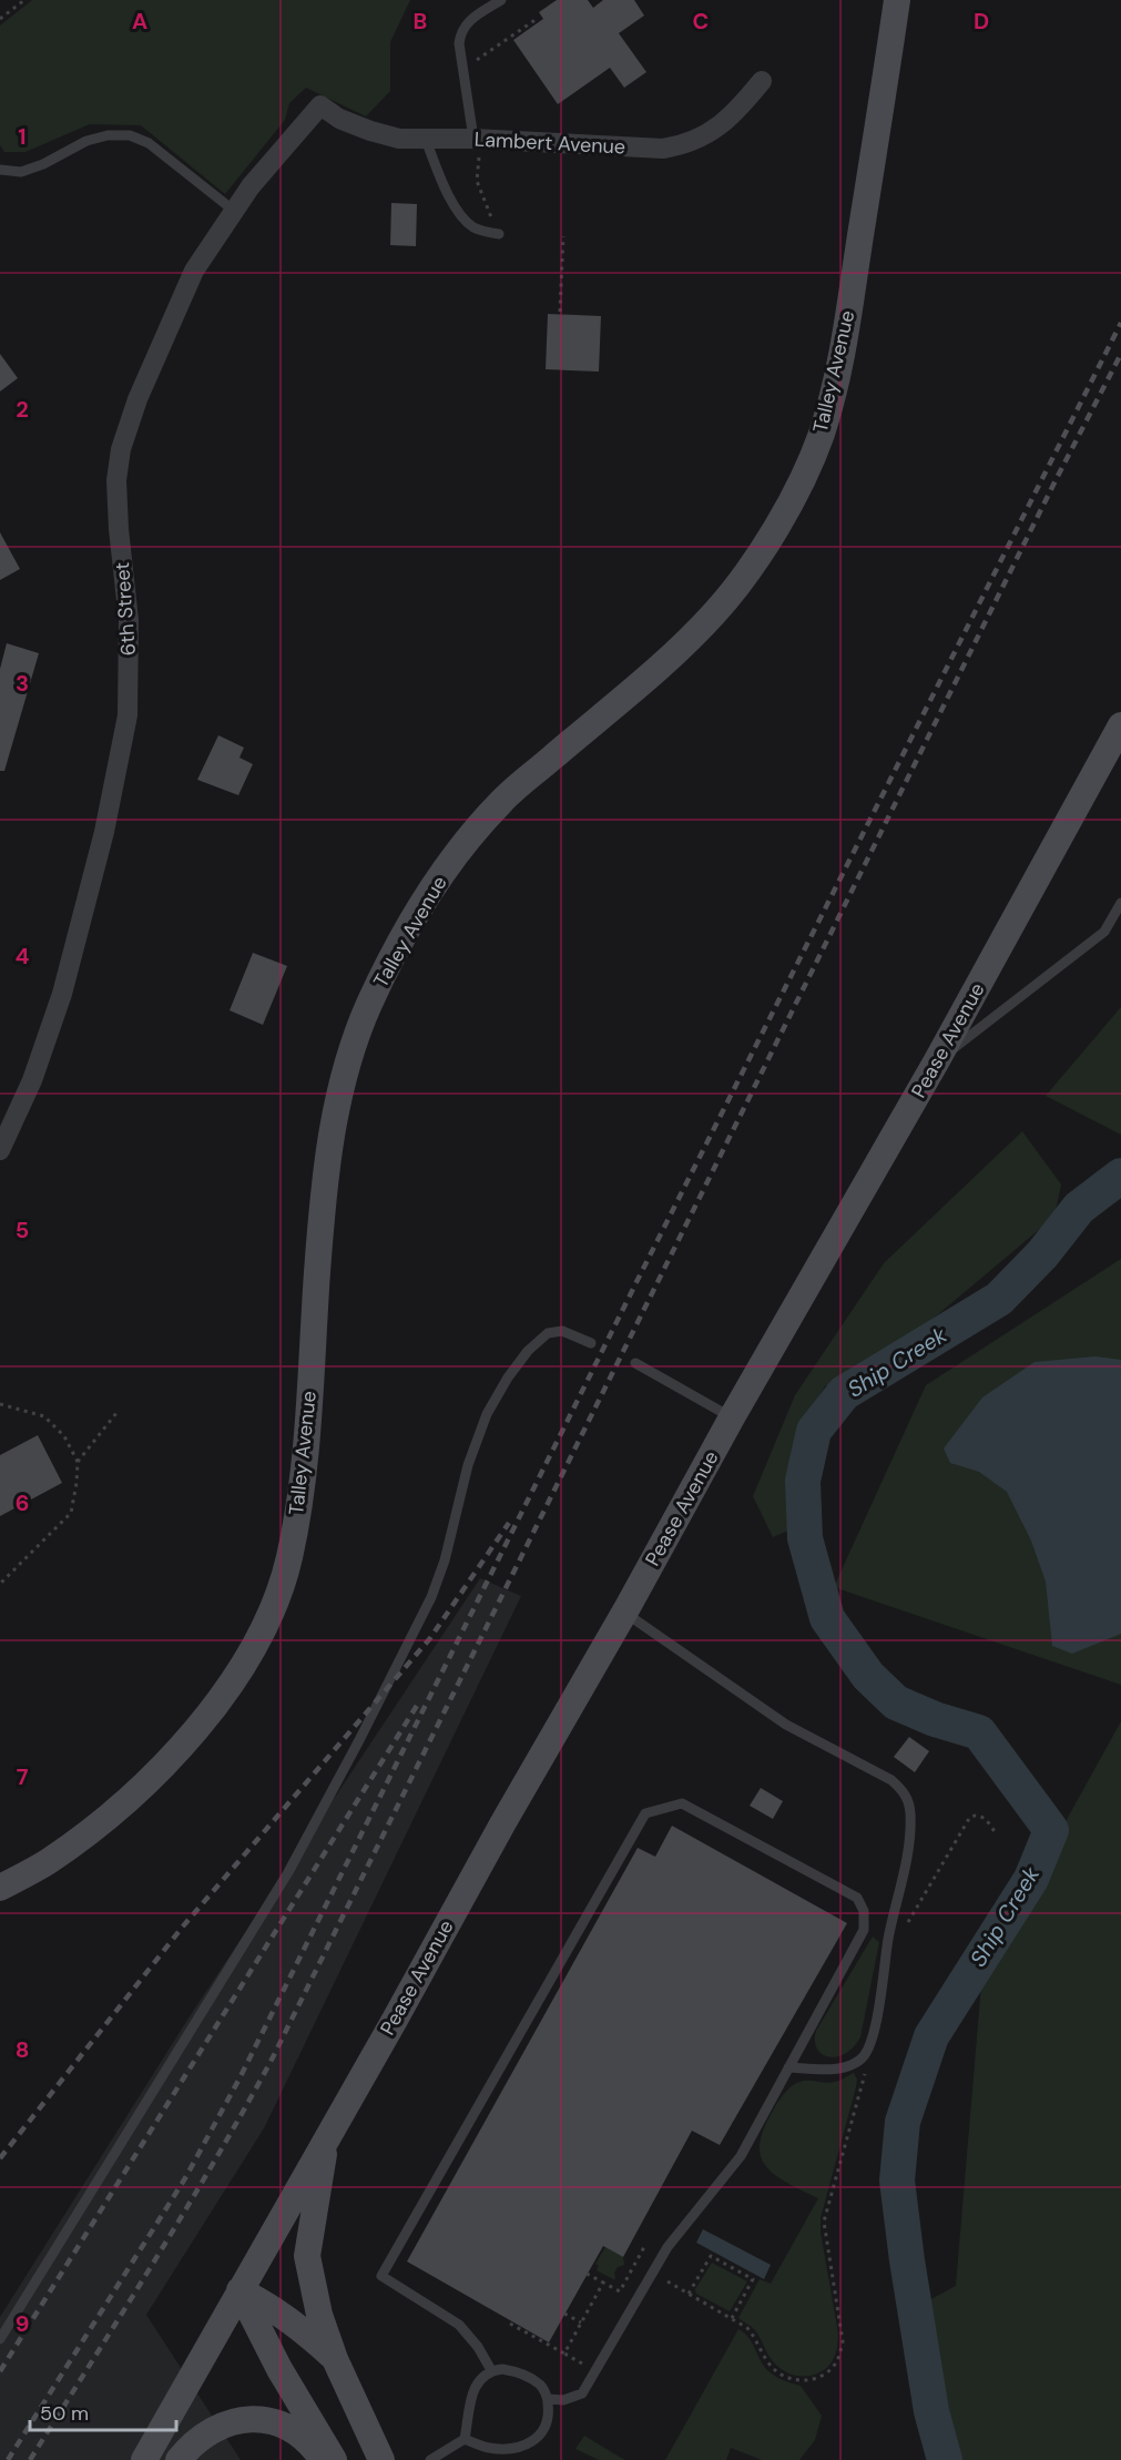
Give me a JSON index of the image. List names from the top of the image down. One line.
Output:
{"streets":{"street":["Lambert Avenue","Talley Avenue","6th Street","Pease Avenue"]},"crossings":[["Lambert Avenue","6th Street"]],"water":["Ship Creek"],"scale_bar":"50 m","grid":{"columns":["A","B","C","D"],"rows":["1","2","3","4","5","6","7","8","9"]}}
